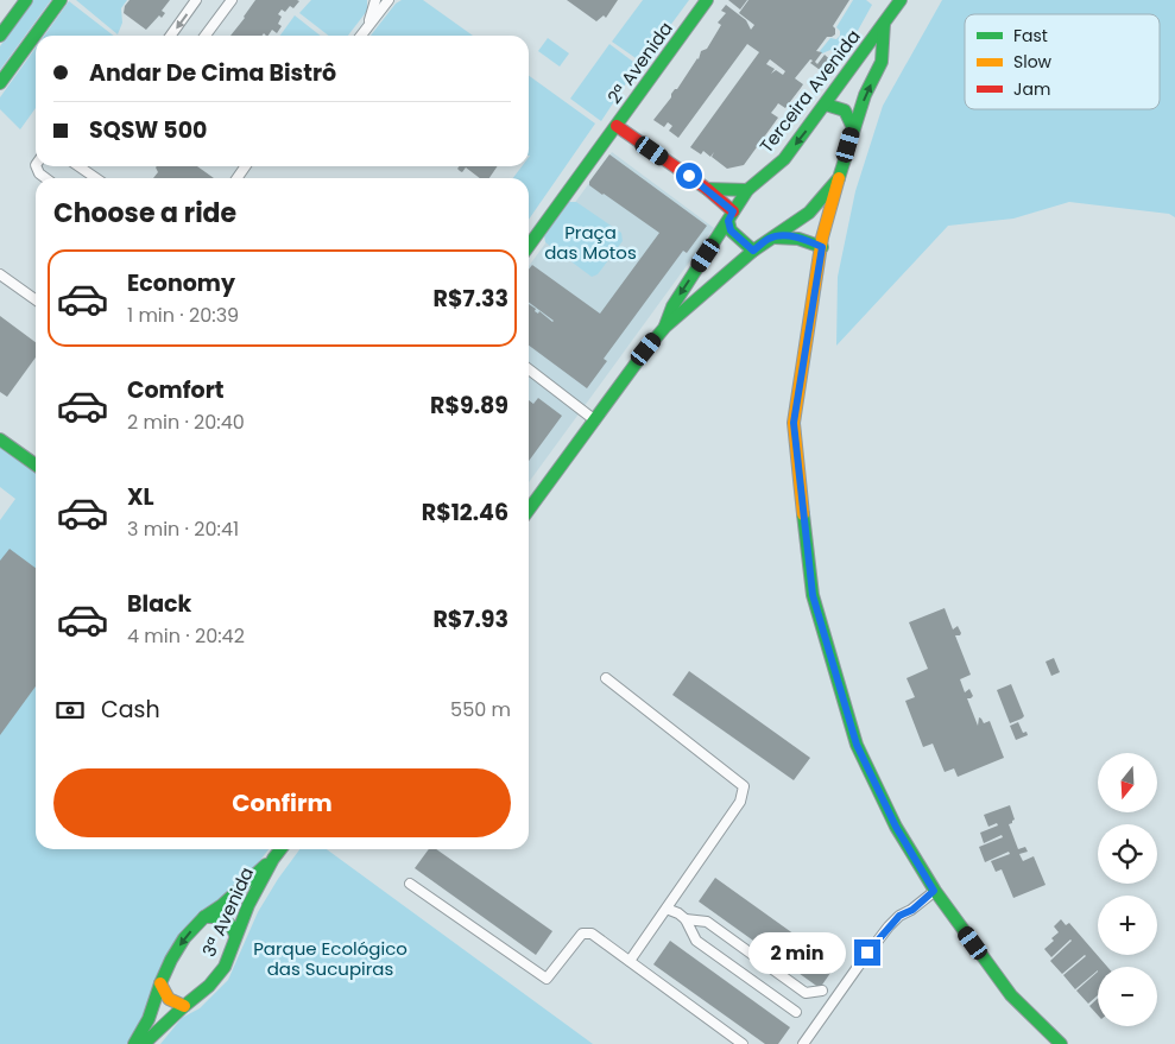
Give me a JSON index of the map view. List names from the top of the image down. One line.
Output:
{"streets":{"street":["2ª Avenida","Terceira Avenida","3ª Avenida"]},"parks":["Praça das Motos","Parque Ecológico das Sucupiras"],"legend":["Fast","Slow","Jam"],"north":"bottom","page":{"banner":["Andar De Cima Bistrô","SQSW 500"],"heading":"Choose a ride","list":[{"name":"Economy","note":"1 min · 20:39","value":"R$7.33"},{"name":"Comfort","note":"2 min · 20:40","value":"R$9.89"},{"name":"XL","note":"3 min · 20:41","value":"R$12.46"},{"name":"Black","note":"4 min · 20:42","value":"R$7.93"}],"pay":["Cash","550 m"],"map_buttons":["+","−"],"buttons":"Confirm","bubble":"2 min"}}
